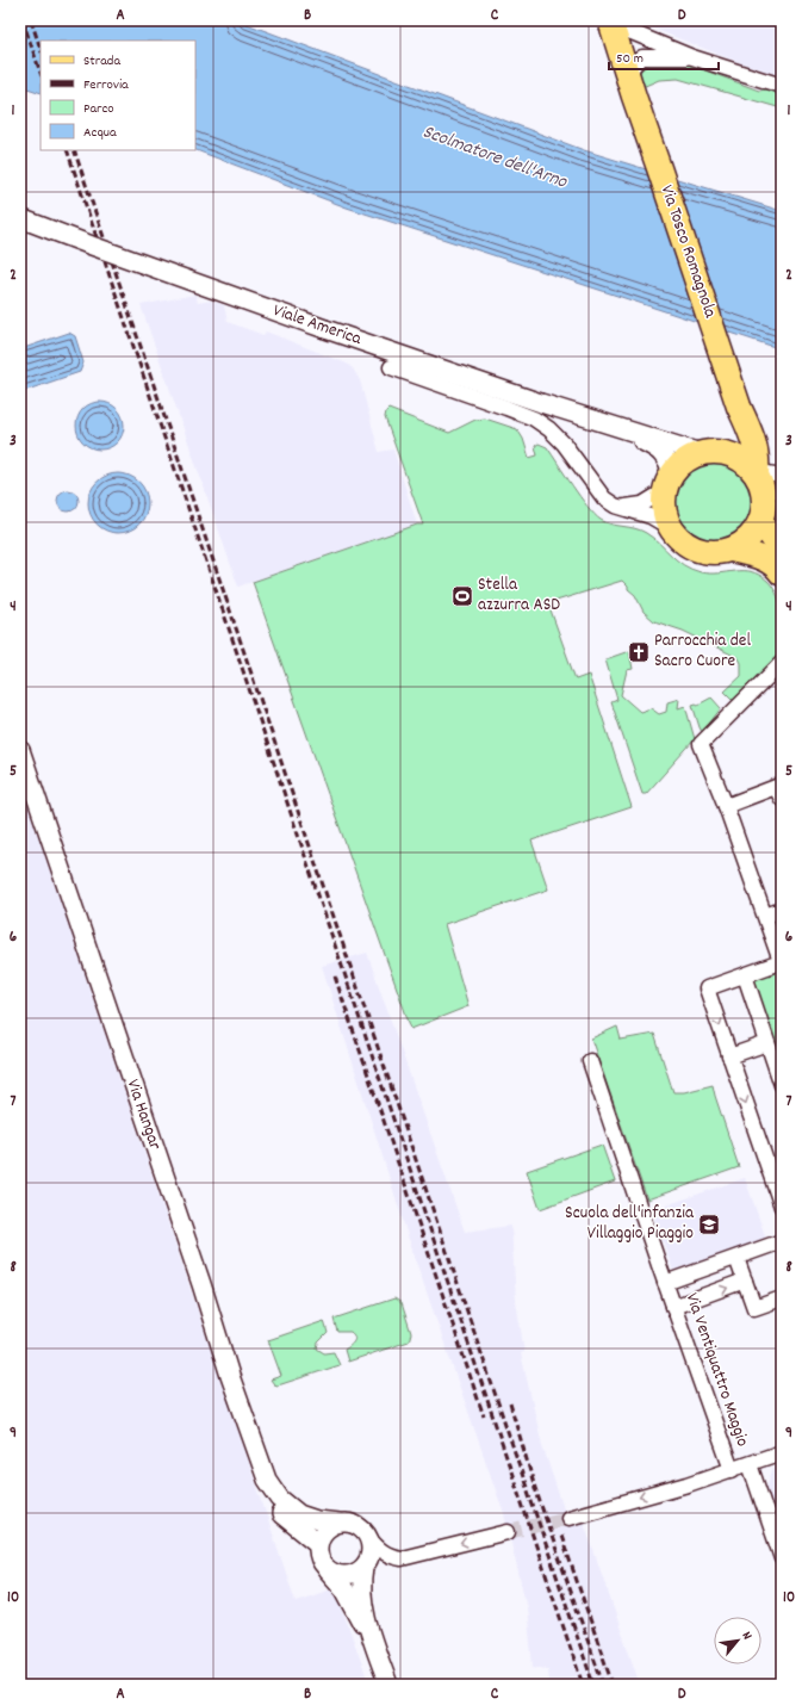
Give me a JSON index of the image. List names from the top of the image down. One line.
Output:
{"streets":{"main road":["Via Tosco Romagnola"],"street":["Viale America","Via Hangar","Via Ventiquattro Maggio"]},"water":["Scolmatore dell'Arno"],"places":{"sports":["Stella azzurra ASD"],"church":["Parrocchia del Sacro Cuore"],"school or university":["Scuola dell'infanzia Villaggio Piaggio"]},"legend":["Strada","Ferrovia","Parco","Acqua"],"scale_bar":"50 m","north":"top right","grid":{"columns":["A","B","C","D"],"rows":["1","2","3","4","5","6","7","8","9","10"]}}
